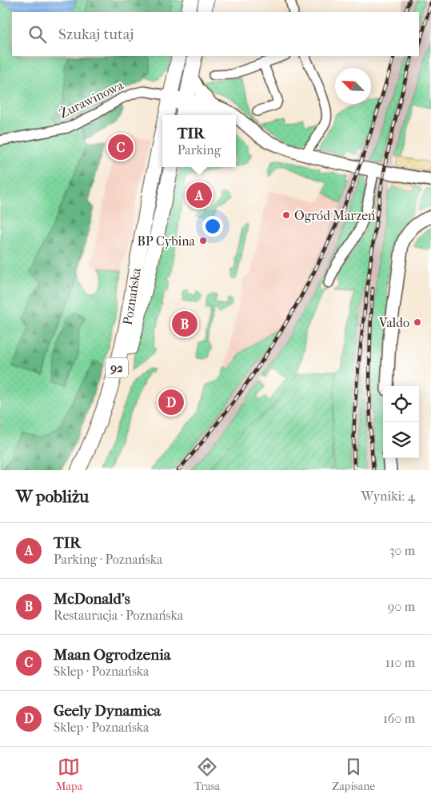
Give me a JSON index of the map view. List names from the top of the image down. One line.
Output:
{"streets":{"main road":["Poznańska","92"],"street":["Żurawinowa"]},"crossings":[["Żurawinowa","Poznańska"]],"places":["Ogród Marzeń","BP Cybina","Valdo"],"north":"top left","page":{"search":"Szukaj tutaj","popup":["TIR","Parking"],"pins":["C","A","B","D"],"heading":["W pobliżu","Wyniki: 4"],"list":[{"mark":"A","name":"TIR","note":"Parking · Poznańska","value":"30 m"},{"mark":"B","name":"McDonald's","note":"Restauracja · Poznańska","value":"90 m"},{"mark":"C","name":"Maan Ogrodzenia","note":"Sklep · Poznańska","value":"110 m"},{"mark":"D","name":"Geely Dynamica","note":"Sklep · Poznańska","value":"160 m"}],"nav":["Mapa","Trasa","Zapisane"]}}
